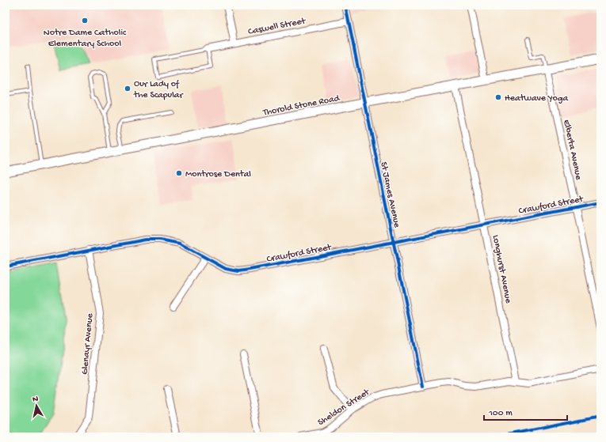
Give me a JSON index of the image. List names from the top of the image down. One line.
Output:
{"streets":{"main road":["Thorold Stone Road"],"street":["Caswell Street","Elberta Avenue","St James Avenue","Crawford Street","Longhurst Avenue","Glenayr Avenue","Sheldon Street"]},"crossings":[["Caswell Street","St James Avenue"],["Thorold Stone Road","Elberta Avenue"],["Thorold Stone Road","St James Avenue"],["Thorold Stone Road","Longhurst Avenue"],["Elberta Avenue","Crawford Street"],["St James Avenue","Crawford Street"],["St James Avenue","Sheldon Street"],["Crawford Street","Longhurst Avenue"],["Crawford Street","Glenayr Avenue"],["Longhurst Avenue","Sheldon Street"]],"places":["Notre Dame Catholic Elementary School","Our Lady of the Scapular","Heatwave Yoga","Montrose Dental"],"scale_bar":"100 m","north":"top"}
